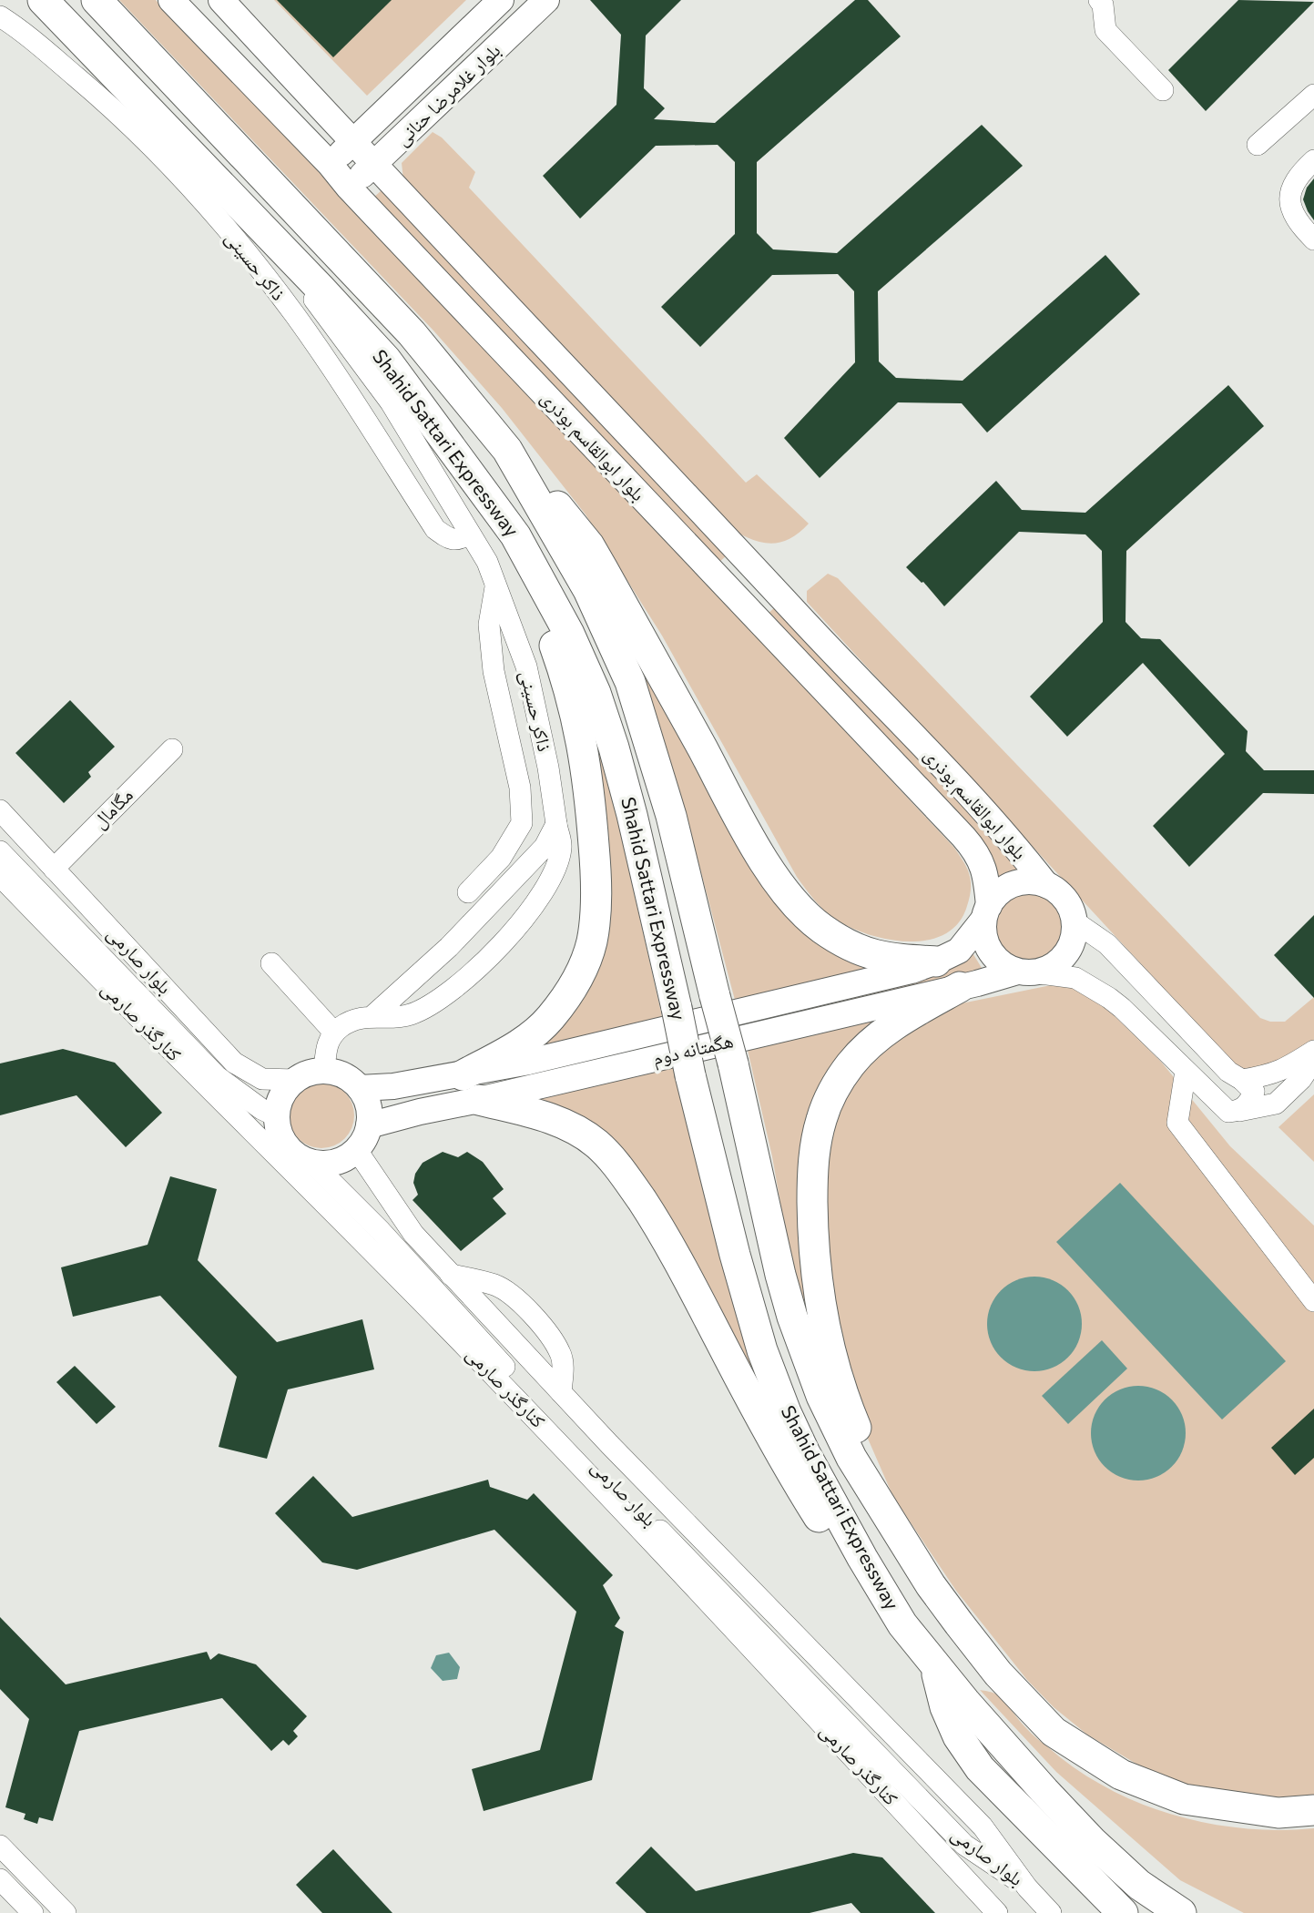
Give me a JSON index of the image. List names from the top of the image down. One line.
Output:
{"streets":{"highway":["Shahid Sattari Expressway"],"main road":["بلوار غلامرضا حنانی","بلوار ابوالقاسم بوذری","هگمتانه دوم"],"street":["ذاکر حسینی","مگامال","بلوار صارمی","کنارگذر صارمی"]},"crossings":[["بلوار غلامرضا حنانی","بلوار ابوالقاسم بوذری"],["ذاکر حسینی","Shahid Sattari Expressway"],["بلوار ابوالقاسم بوذری","هگمتانه دوم"],["مگامال","بلوار صارمی"],["بلوار صارمی","کنارگذر صارمی"],["بلوار صارمی","هگمتانه دوم"],["کنارگذر صارمی","هگمتانه دوم"]]}
